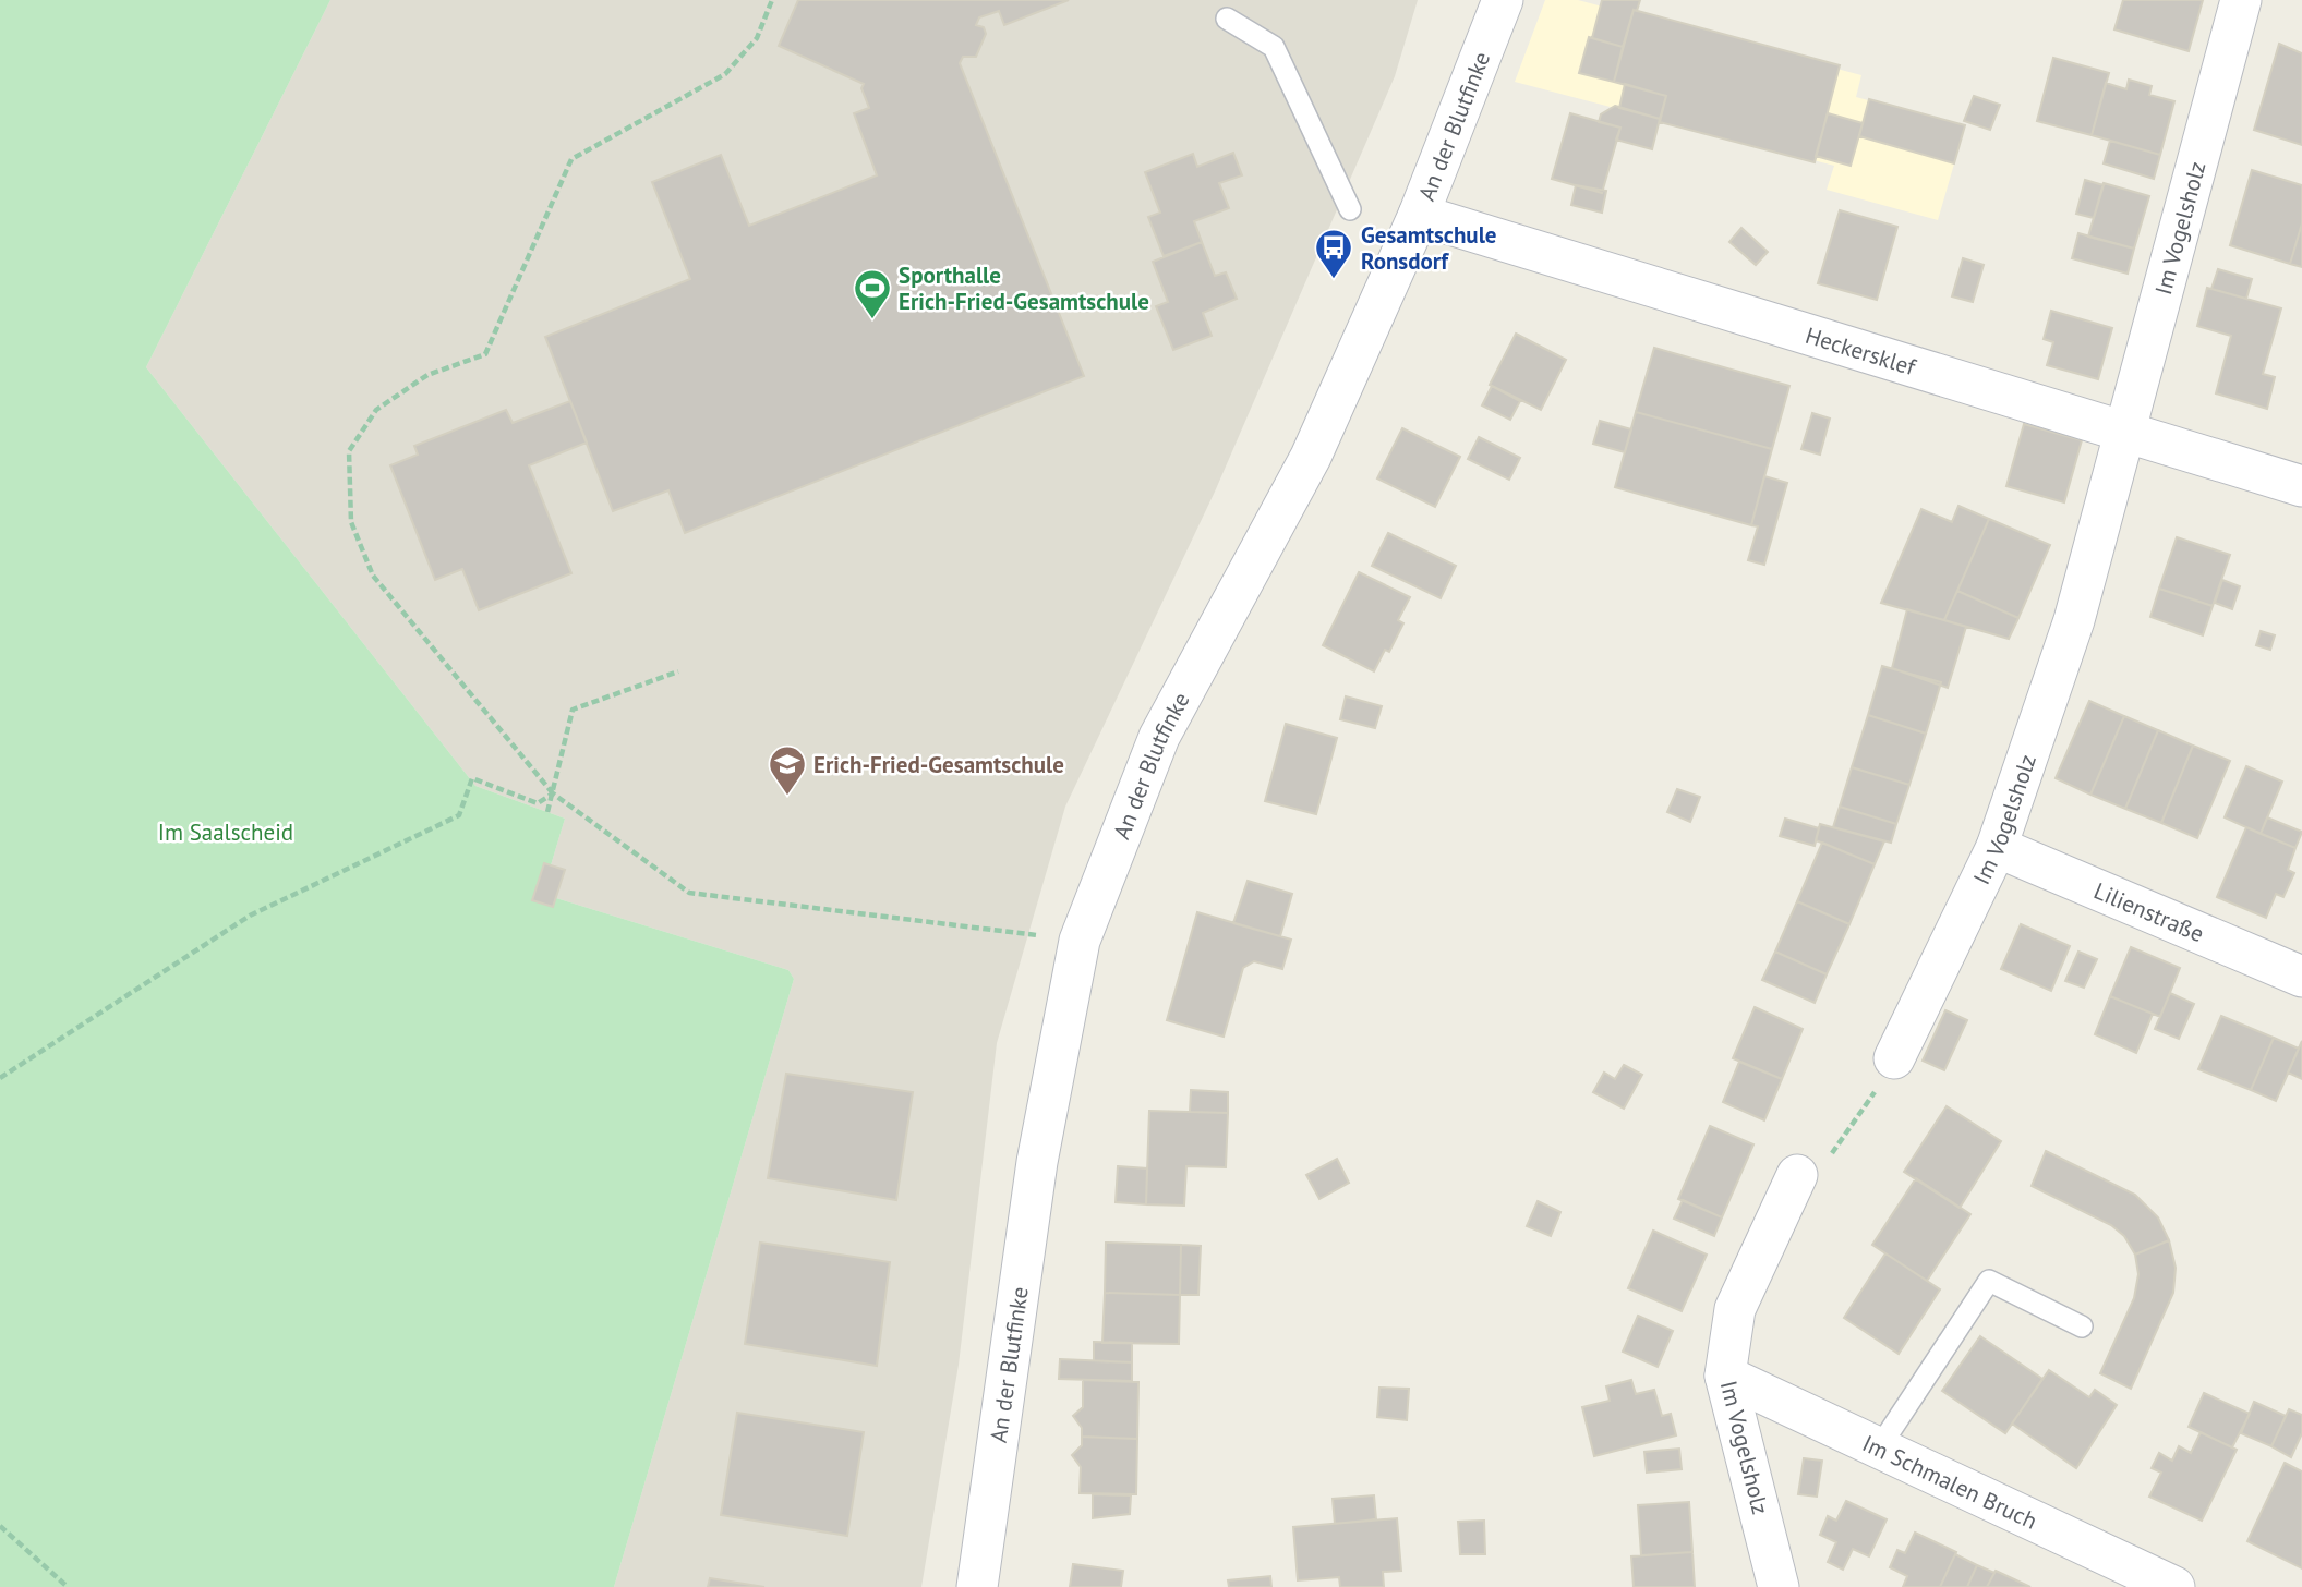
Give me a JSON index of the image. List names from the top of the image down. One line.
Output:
{"streets":{"street":["An der Blutfinke","Im Vogelsholz","Heckersklef","Lilienstraße","Im Schmalen Bruch"]},"crossings":[["An der Blutfinke","Heckersklef"],["Im Vogelsholz","Heckersklef"],["Im Vogelsholz","Lilienstraße"],["Im Vogelsholz","Im Schmalen Bruch"]],"parks":["Im Saalscheid"],"places":{"bus stop":["Gesamtschule Ronsdorf"],"sports":["Sporthalle Erich-Fried-Gesamtschule"],"school or university":["Erich-Fried-Gesamtschule"]}}
